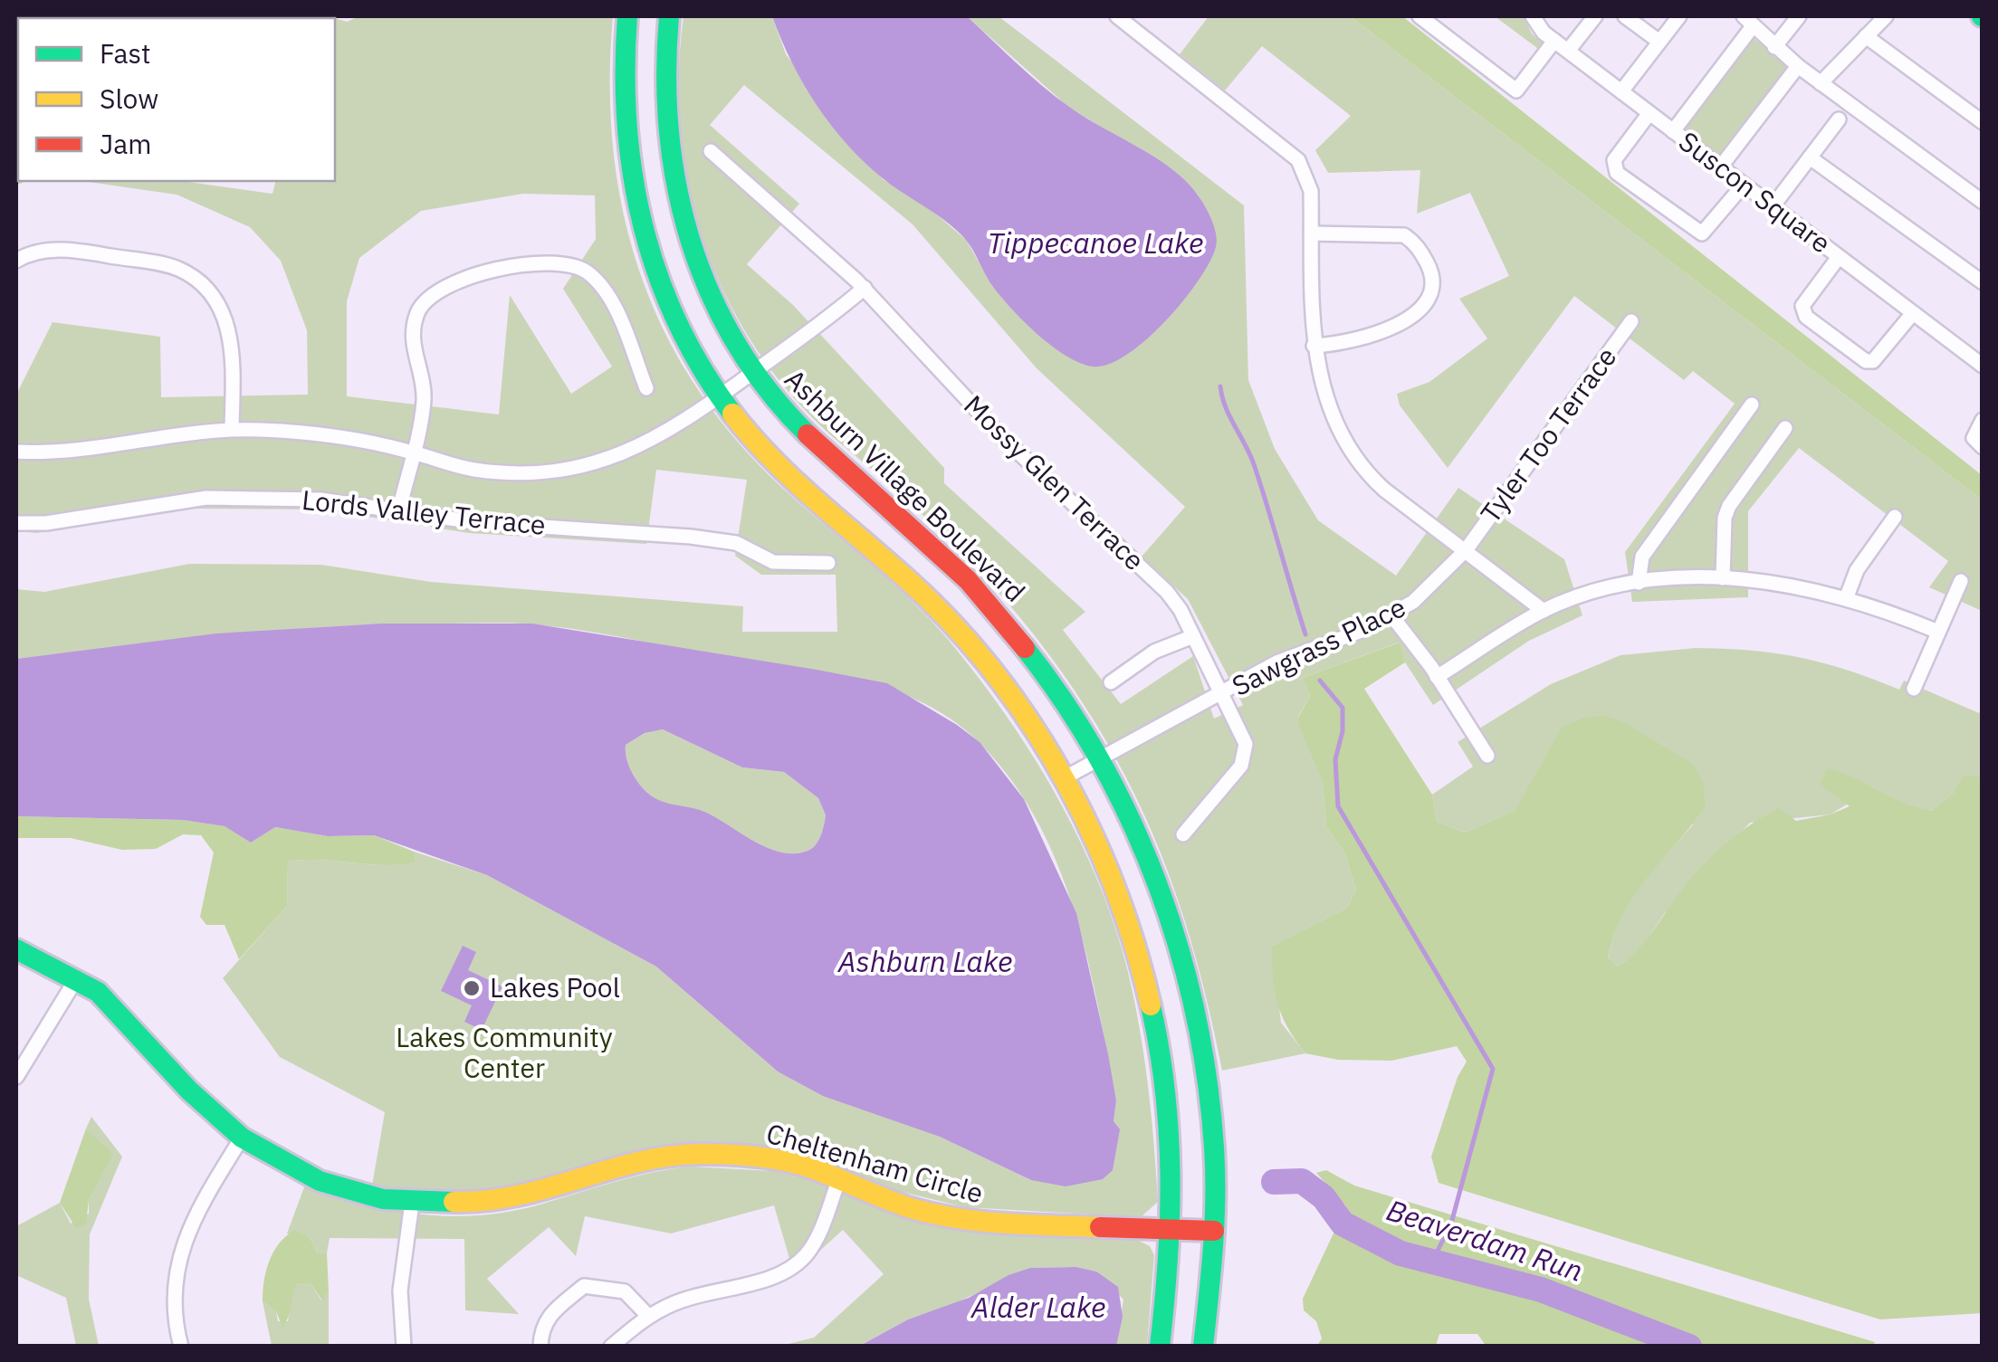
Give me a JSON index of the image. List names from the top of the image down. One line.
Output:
{"streets":{"main road":["Ashburn Village Boulevard","Cheltenham Circle"],"street":["Suscon Square","Tyler Too Terrace","Mossy Glen Terrace","Lords Valley Terrace","Sawgrass Place"]},"crossings":[["Tyler Too Terrace","Sawgrass Place"],["Mossy Glen Terrace","Sawgrass Place"],["Ashburn Village Boulevard","Sawgrass Place"],["Ashburn Village Boulevard","Cheltenham Circle"]],"water":["Tippecanoe Lake","Ashburn Lake","Beaverdam Run","Alder Lake"],"parks":["Lakes Community Center"],"places":["Lakes Pool"],"legend":["Fast","Slow","Jam"]}
